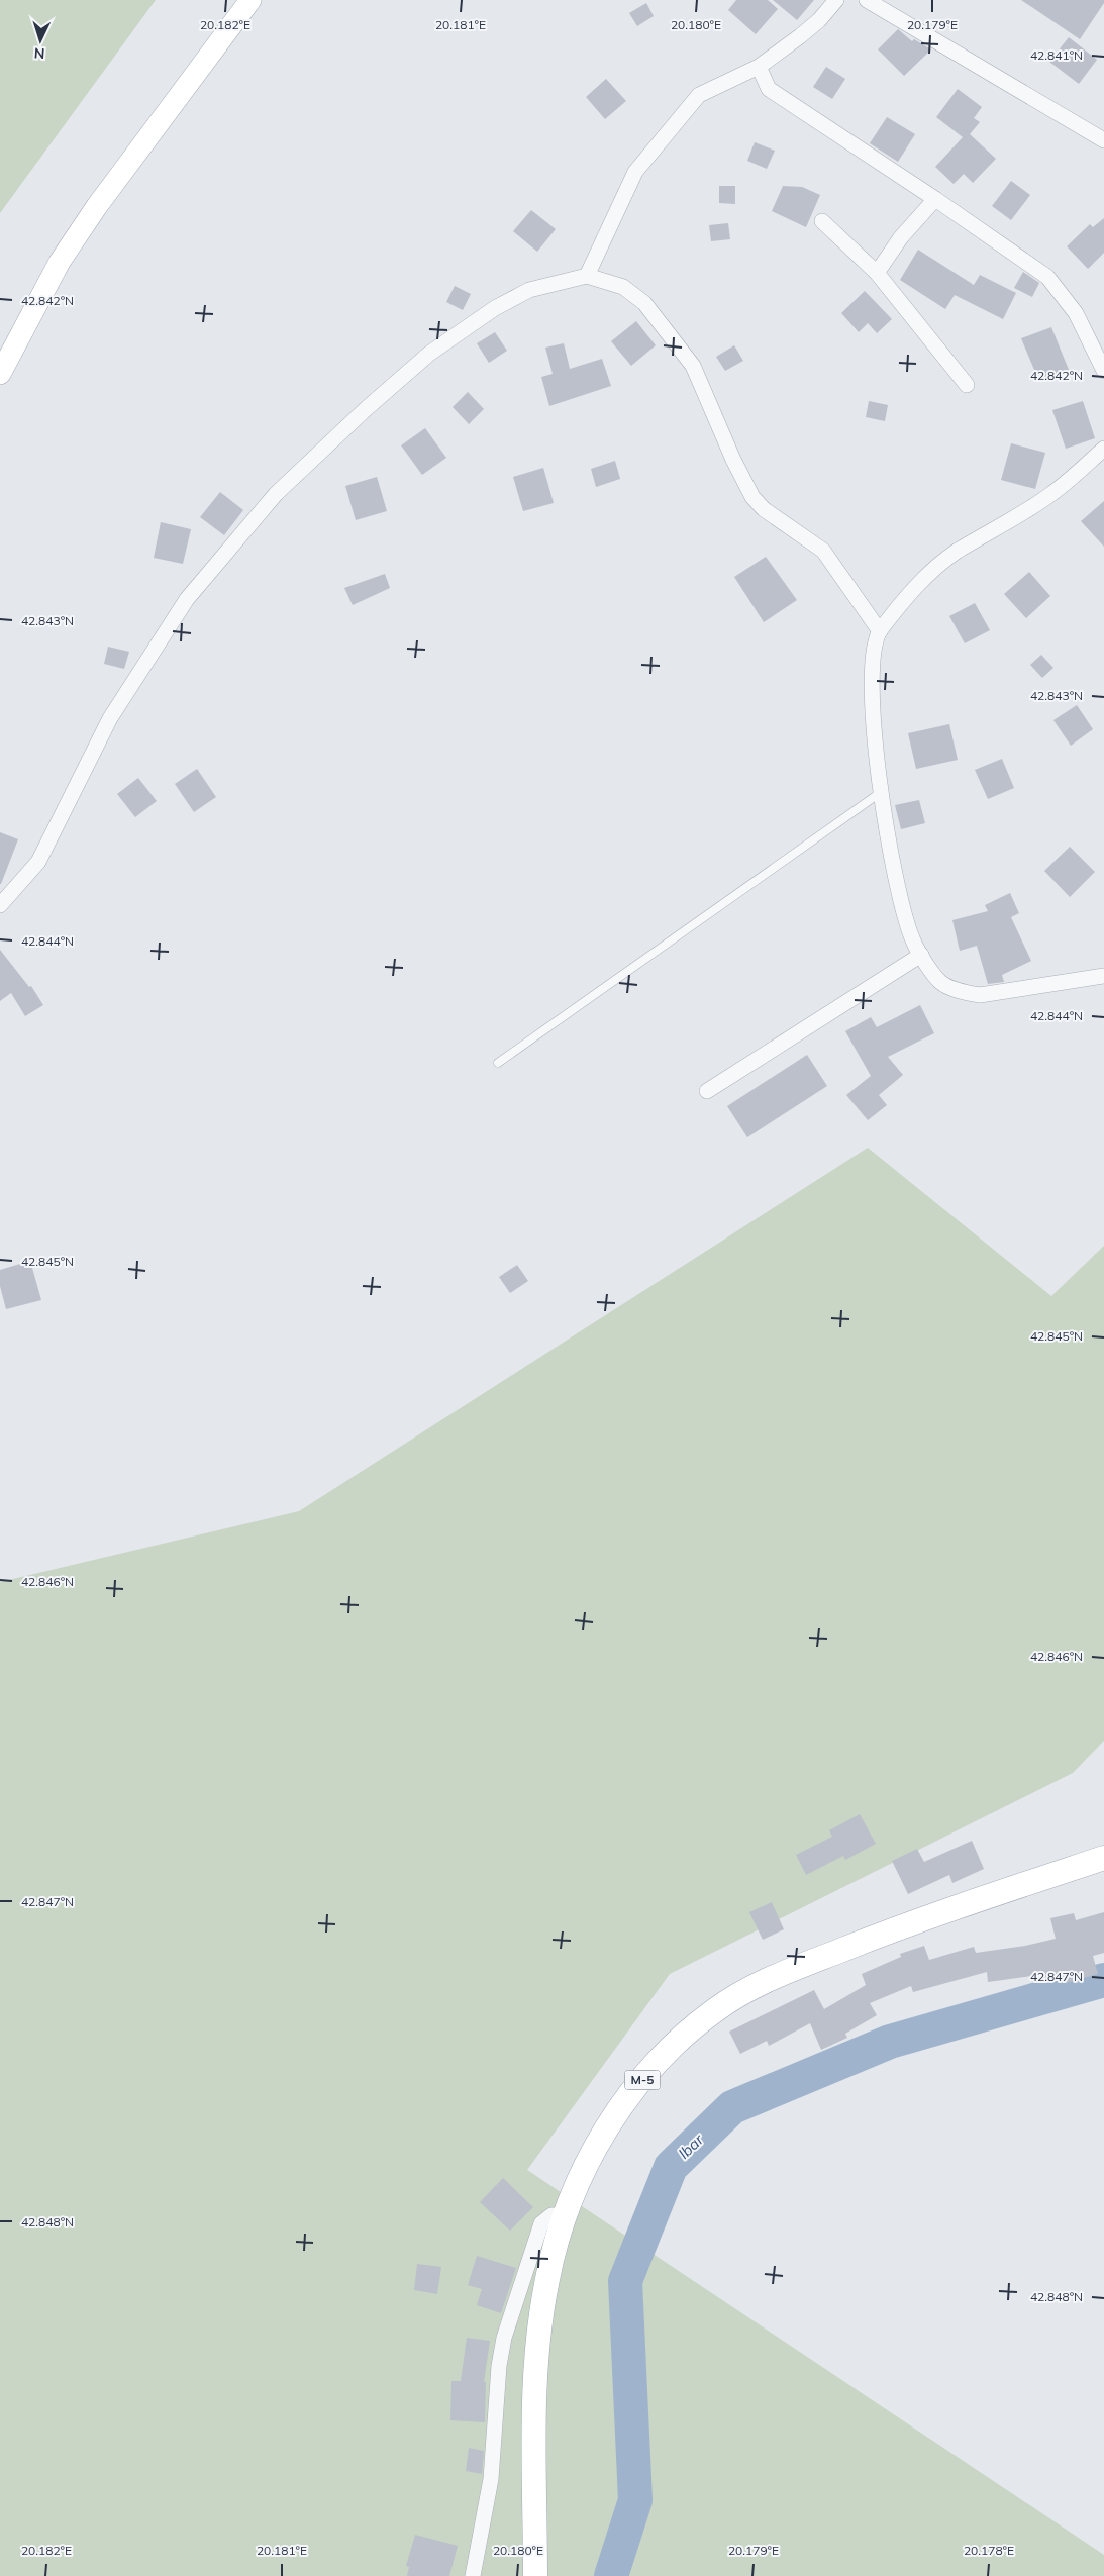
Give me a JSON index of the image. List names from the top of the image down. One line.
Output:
{"streets":{"main road":["M-5"]},"water":["Ibar"],"north":"bottom","coordinates":["20.182°E","20.181°E","20.180°E","20.179°E","42.841°N","42.842°N","42.843°N","42.844°N","42.845°N","42.846°N","42.847°N","42.848°N","20.178°E"]}
